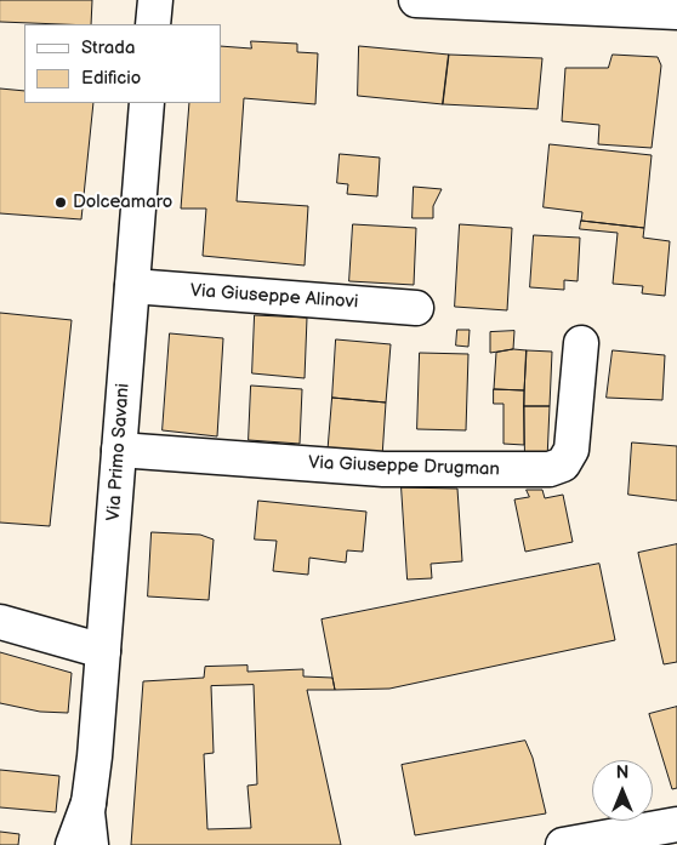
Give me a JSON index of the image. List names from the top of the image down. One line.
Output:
{"streets":{"street":["Via Giuseppe Alinovi","Via Primo Savani","Via Giuseppe Drugman"]},"crossings":[["Via Giuseppe Alinovi","Via Primo Savani"],["Via Primo Savani","Via Giuseppe Drugman"]],"places":["Dolceamaro"],"legend":["Strada","Edificio"],"north":"top"}
